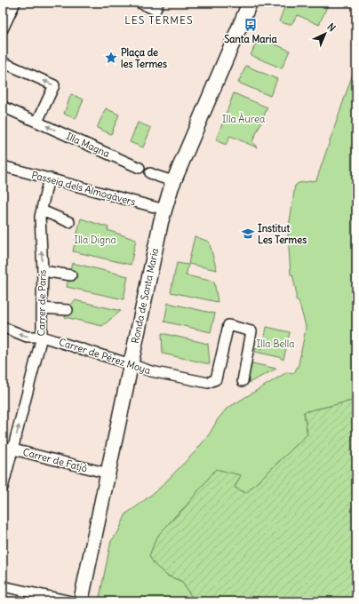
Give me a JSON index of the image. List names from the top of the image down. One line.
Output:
{"streets":{"street":["Illa Magna","Passeig dels Almogàvers","Ronda de Santa Maria","Carrer de París","Carrer de Pérez Moya","Carrer de Fatjó"]},"crossings":[["Passeig dels Almogàvers","Ronda de Santa Maria"],["Passeig dels Almogàvers","Carrer de París"],["Ronda de Santa Maria","Carrer de Pérez Moya"],["Ronda de Santa Maria","Carrer de Fatjó"],["Carrer de París","Carrer de Pérez Moya"],["Carrer de París","Carrer de Fatjó"]],"one_way":["Illa Magna","Carrer de París"],"districts":["LES TERMES"],"parks":["Illa Àurea","Illa Digna","Illa Bella"],"places":{"bus stop":["Santa Maria"],"place":["Plaça de les Termes"],"school or university":["Institut Les Termes"]},"north":"top right"}
